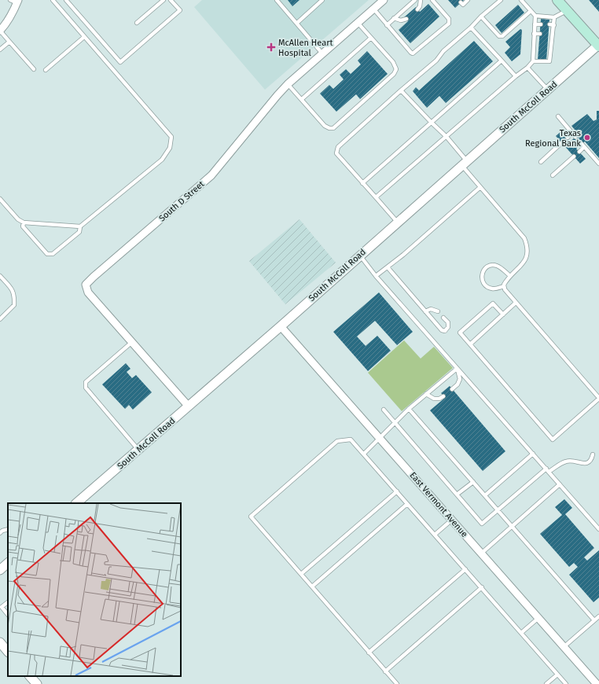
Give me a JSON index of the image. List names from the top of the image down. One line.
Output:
{"streets":{"street":["South McColl Road","South D Street","East Vermont Avenue"]},"crossings":[["South McColl Road","South D Street"],["South McColl Road","East Vermont Avenue"]],"places":{"health":["McAllen Heart Hospital"],"other":["Texas Regional Bank"]}}
